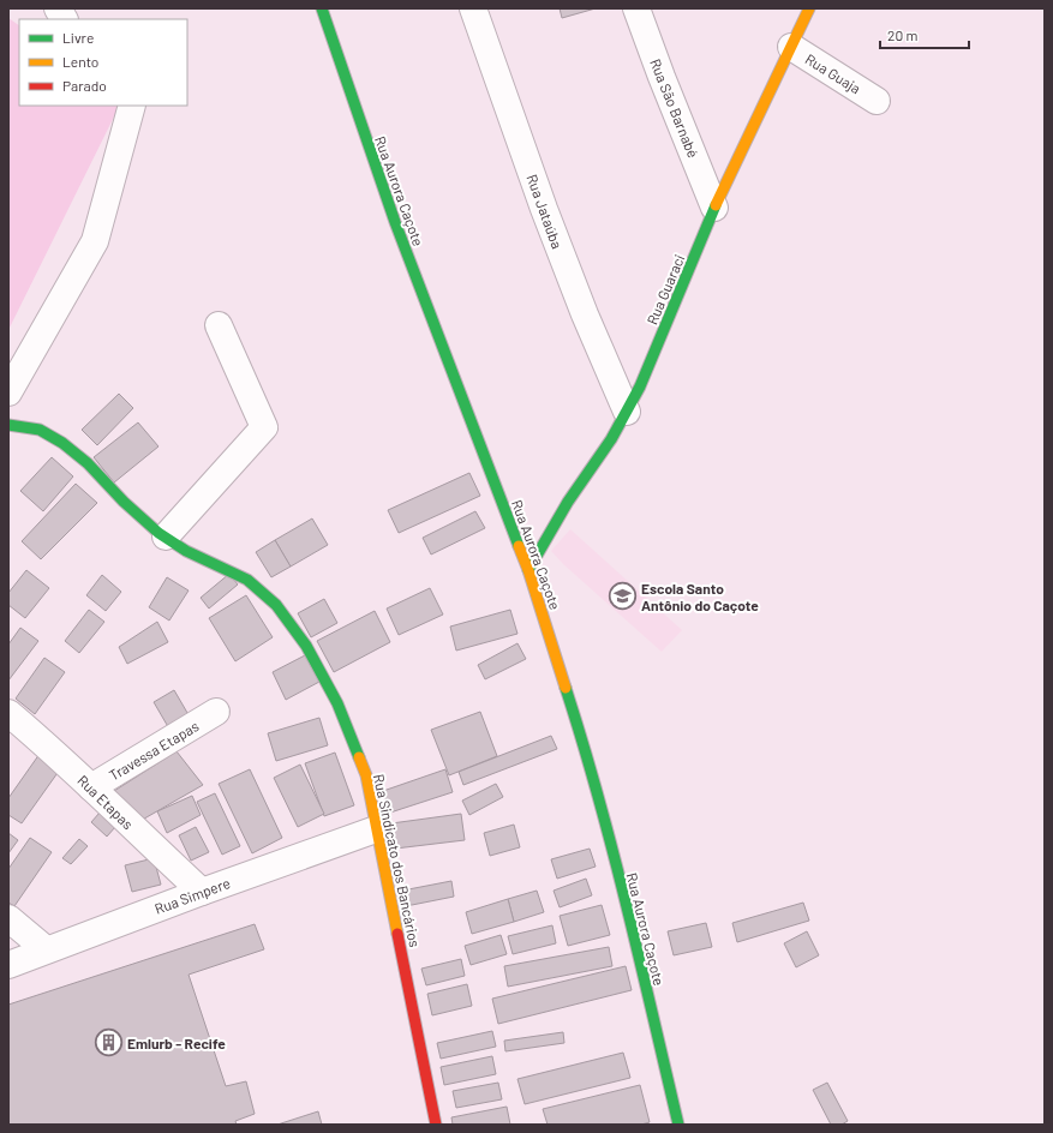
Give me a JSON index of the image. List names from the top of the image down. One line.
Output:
{"streets":{"street":["Rua Guaja","Rua São Barnabé","Rua Aurora Caçote","Rua Jataúba","Rua Guaraci","Travessa Etapas","Rua Etapas","Rua Sindicato dos Bancários","Rua Simpere"]},"crossings":[["Rua Guaja","Rua Guaraci"],["Rua São Barnabé","Rua Guaraci"],["Rua Aurora Caçote","Rua Guaraci"],["Rua Jataúba","Rua Guaraci"],["Travessa Etapas","Rua Etapas"],["Rua Etapas","Rua Simpere"],["Rua Sindicato dos Bancários","Rua Simpere"]],"places":{"school or university":["Escola Santo Antônio do Caçote"],"building":["Emlurb - Recife"]},"legend":["Livre","Lento","Parado"],"scale_bar":"20 m"}
